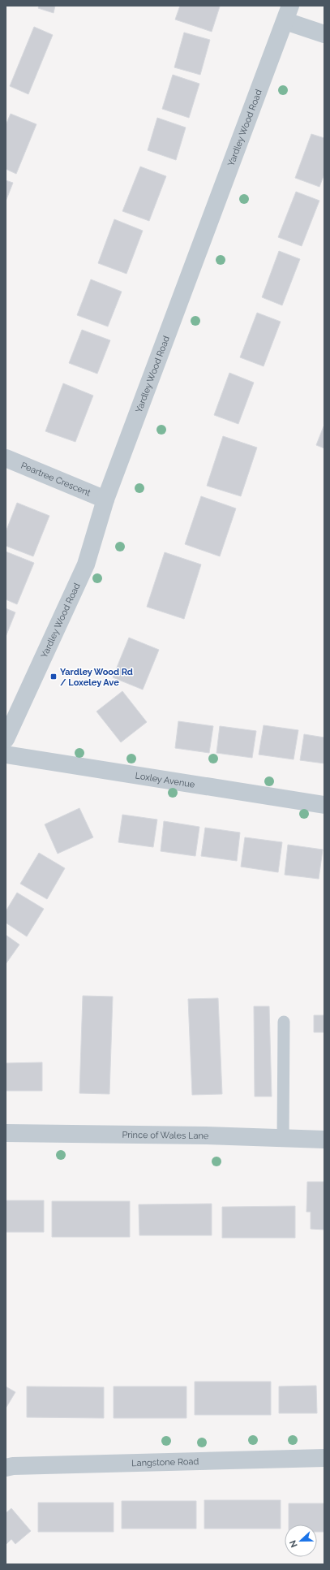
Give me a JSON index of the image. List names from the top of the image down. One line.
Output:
{"streets":{"street":["Yardley Wood Road","Peartree Crescent","Loxley Avenue","Prince of Wales Lane","Langstone Road"]},"crossings":[["Yardley Wood Road","Peartree Crescent"]],"places":{"transit":["Yardley Wood Rd / Loxeley Ave"]},"north":"left"}
